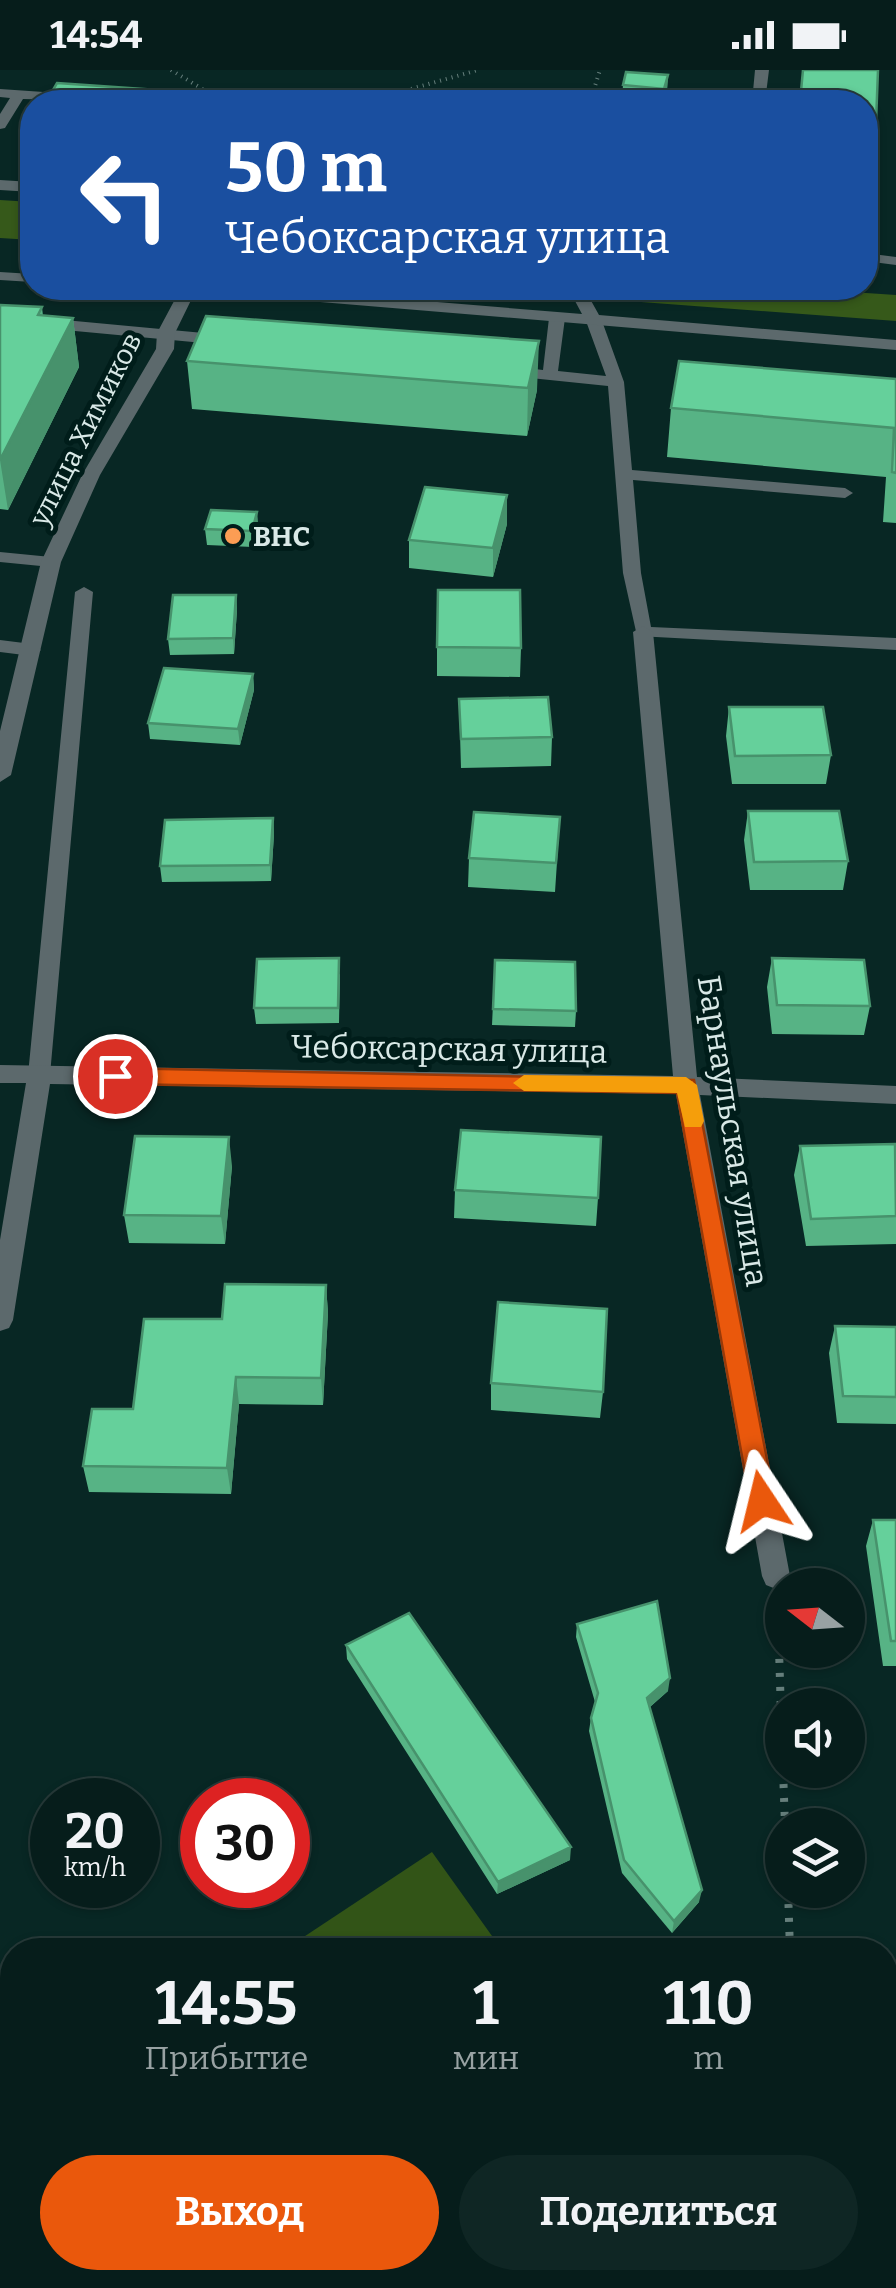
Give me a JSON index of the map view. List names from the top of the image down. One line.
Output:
{"streets":{"street":["улица Химиков","Чебоксарская улица","Барнаульская улица"]},"crossings":[["Чебоксарская улица","Барнаульская улица"]],"places":["ВНС"],"north":"left","page":{"status":"14:54","turn":["50 m","Чебоксарская улица"],"speed":"20 km/h","limit":"30","eta":["14:55","Прибытие","1","мин","110","m"],"buttons":["Выход","Поделиться"]}}
